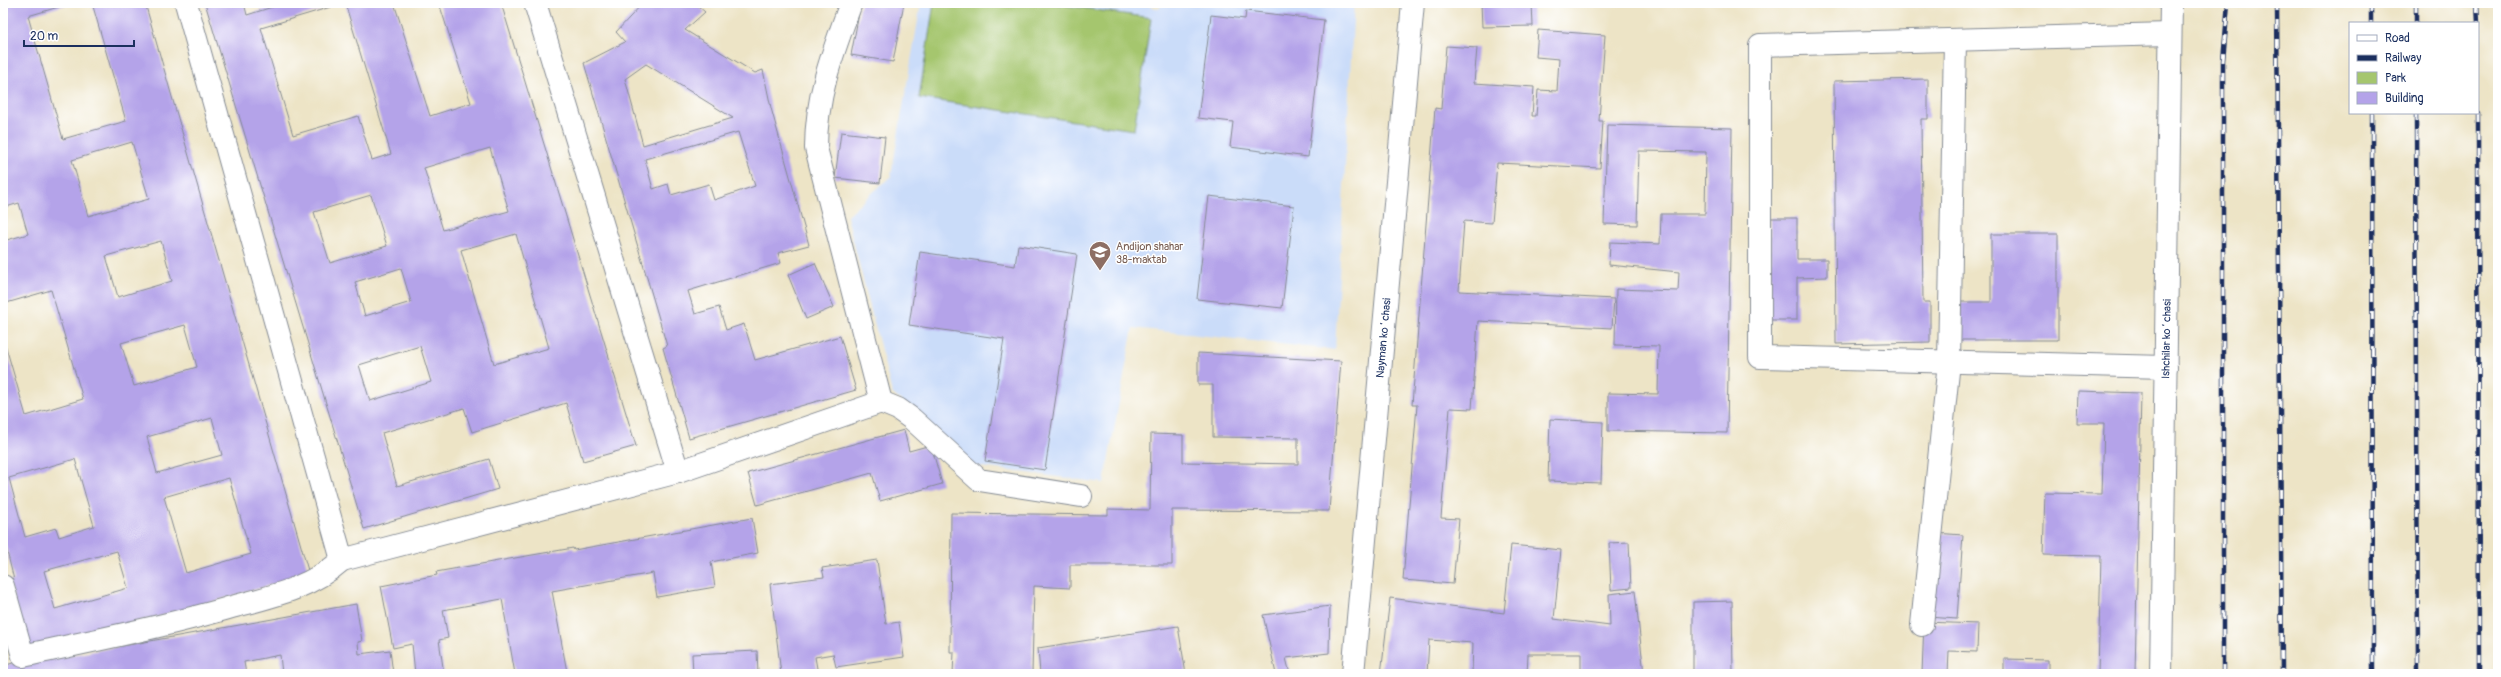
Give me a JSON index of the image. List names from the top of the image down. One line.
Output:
{"streets":{"street":["Nayman koʻchasi","Ishchilar koʻchasi"]},"places":{"school or university":["Andijon shahar 38-maktab"]},"legend":["Road","Railway","Park","Building"],"scale_bar":"20 m"}
